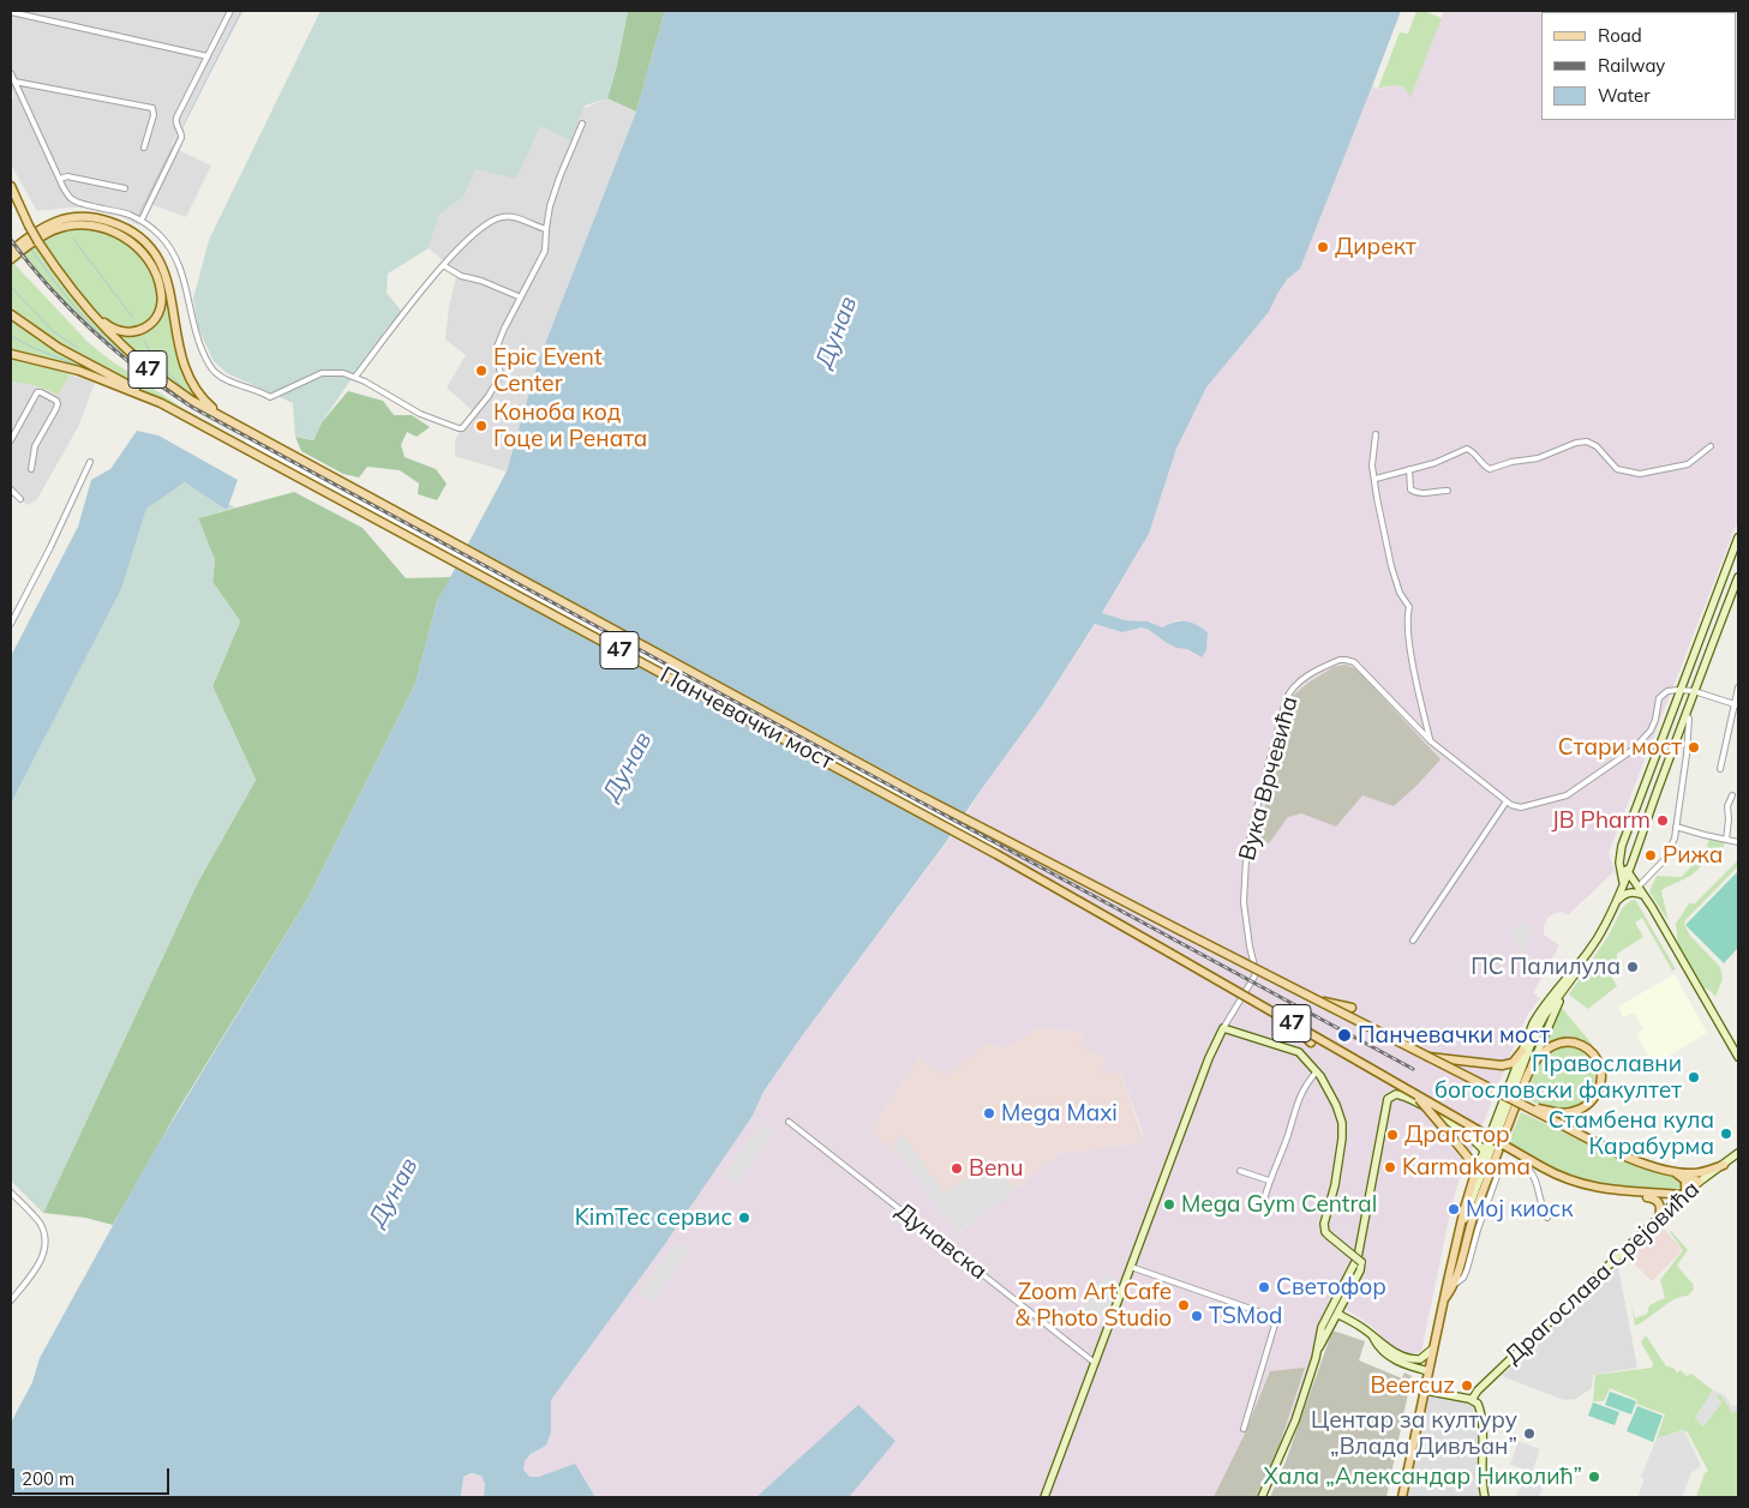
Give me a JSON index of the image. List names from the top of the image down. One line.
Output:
{"streets":{"main road":["47","Панчевачки мост","Драгослава Срејовића"],"street":["Вука Врчевића","Дунавска"]},"crossings":[["47","Панчевачки мост"],["47","Драгослава Срејовића"]],"water":["Дунав"],"places":["Директ","Epic Event Center","Коноба код Гоце и Рената","Стари мост","JB Pharm","Рижа","ПС Палилула","Панчевачки мост","Православни богословски факултет","Mega Maxi","Стамбена кула Карабурма","Драгстор","Karmakoma","Benu","Mega Gym Central","Мој киоск","KimTec сервис","Светофор","Zoom Art Cafe & Photo Studio","TSMod","Beercuz","Центар за културу „Влада Дивљан”","Хала „Александар Николић”"],"legend":["Road","Railway","Water"],"scale_bar":"200 m"}
